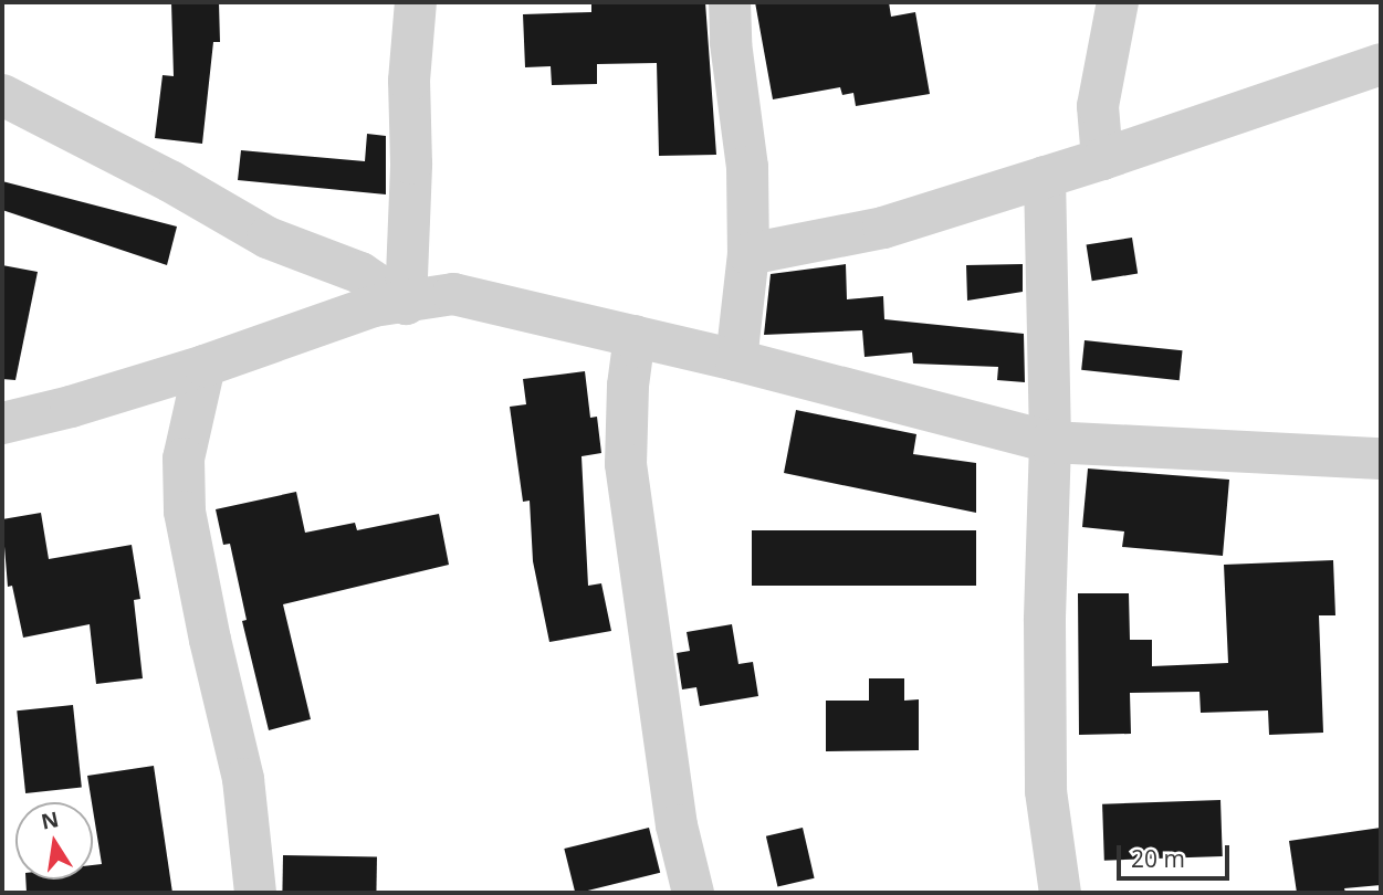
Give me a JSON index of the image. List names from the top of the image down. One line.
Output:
{"scale_bar":"20 m","north":"top"}
